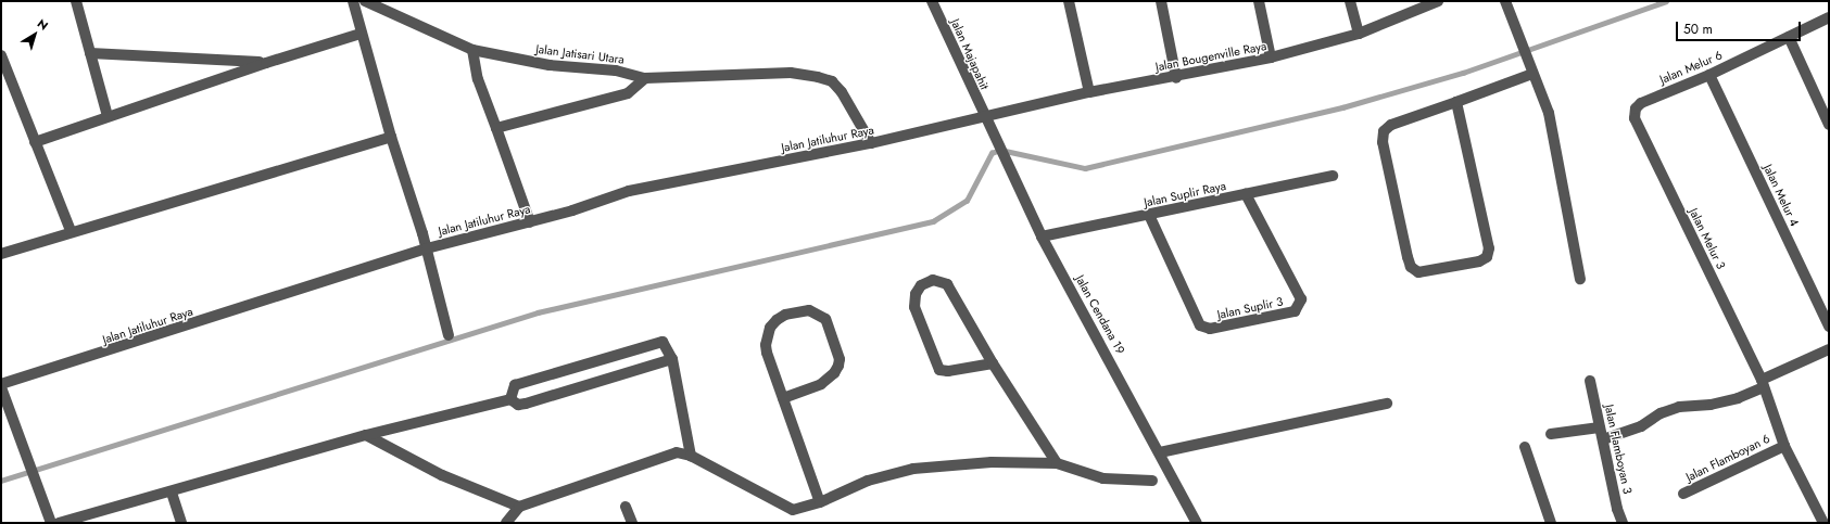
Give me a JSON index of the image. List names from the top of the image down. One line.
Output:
{"streets":{"street":["Jalan Jatisari Utara","Jalan Majapahit","Jalan Bougenville Raya","Jalan Melur 6","Jalan Jatiluhur Raya","Jalan Suplir Raya","Jalan Melur 4","Jalan Melur 3","Jalan Suplir 3","Jalan Cendana 19","Jalan Flamboyan 3","Jalan Flamboyan 6"]},"crossings":[["Jalan Jatisari Utara","Jalan Jatiluhur Raya"],["Jalan Majapahit","Jalan Bougenville Raya"],["Jalan Majapahit","Jalan Jatiluhur Raya"],["Jalan Majapahit","Jalan Cendana 19"],["Jalan Bougenville Raya","Jalan Jatiluhur Raya"],["Jalan Bougenville Raya","Jalan Cendana 19"],["Jalan Melur 6","Jalan Melur 4"],["Jalan Melur 6","Jalan Melur 3"],["Jalan Jatiluhur Raya","Jalan Cendana 19"],["Jalan Suplir Raya","Jalan Suplir 3"],["Jalan Suplir Raya","Jalan Cendana 19"],["Jalan Melur 3","Jalan Flamboyan 6"]],"scale_bar":"50 m","north":"top right"}
